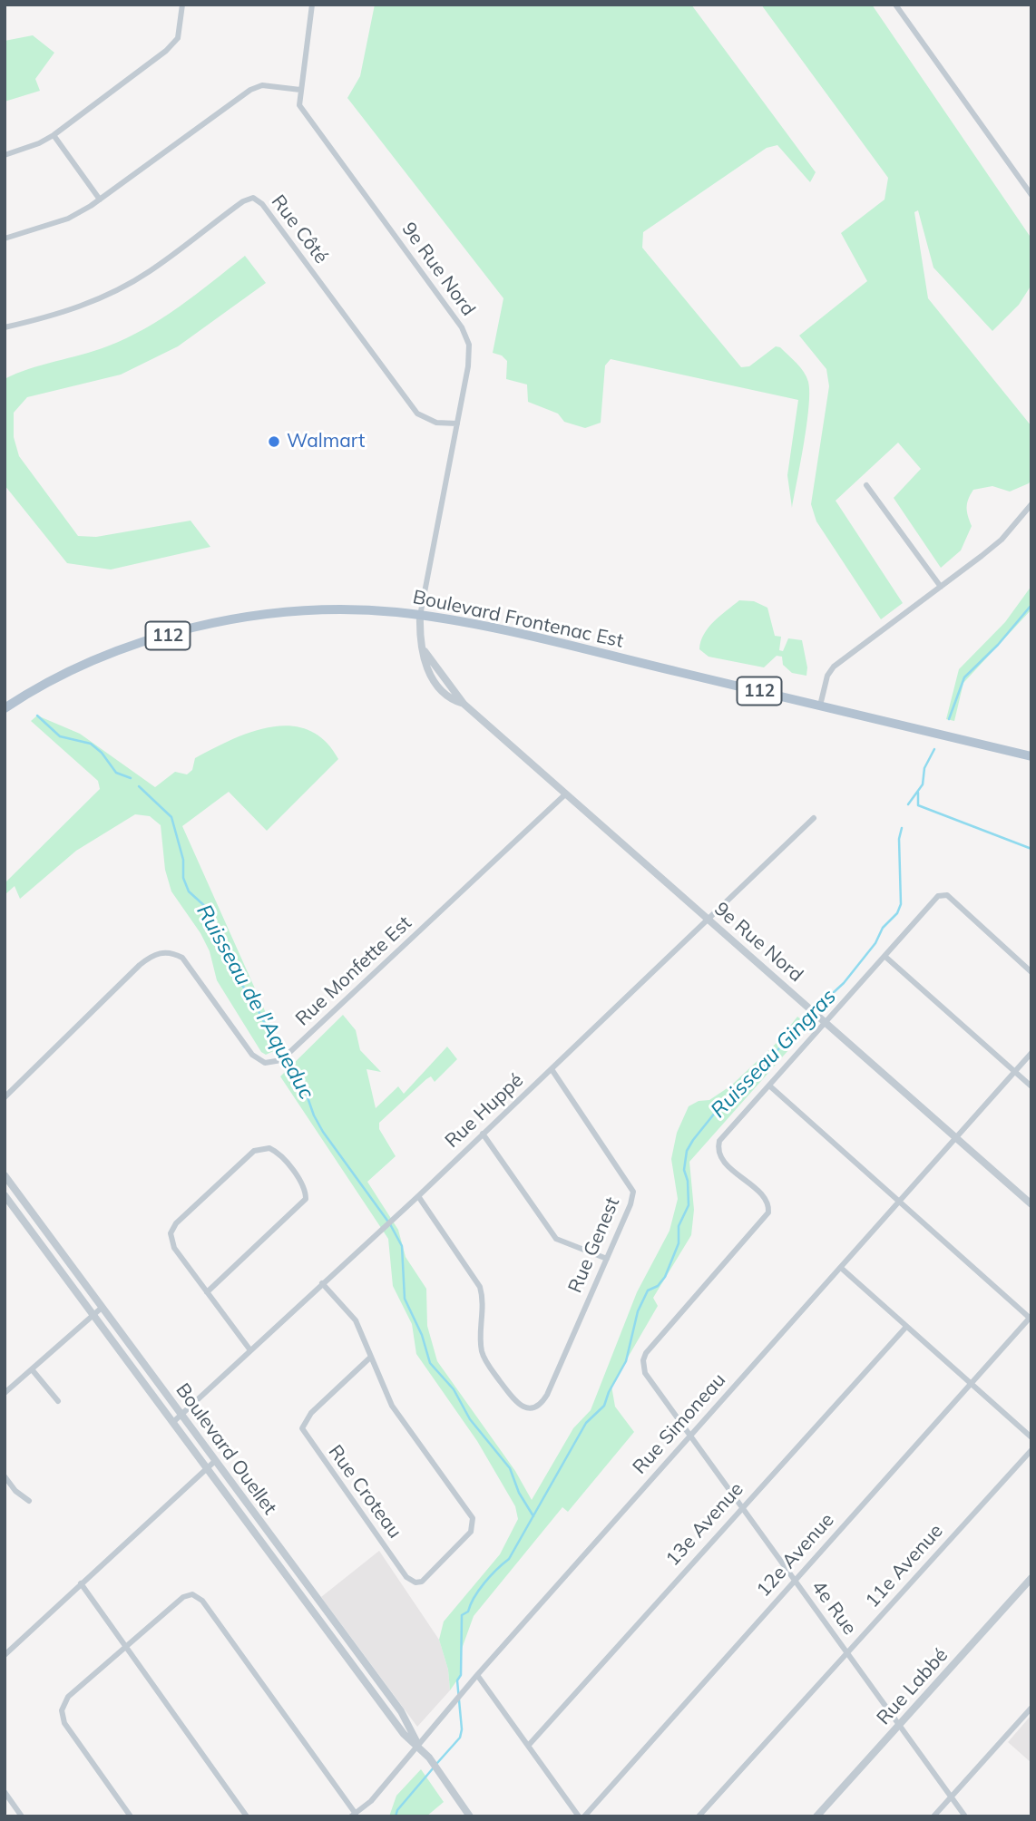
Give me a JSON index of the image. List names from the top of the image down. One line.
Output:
{"streets":{"main road":["Boulevard Frontenac Est","112"],"street":["Rue Côté","9e Rue Nord","Rue Monfette Est","Rue Huppé","Rue Genest","Rue Simoneau","Boulevard Ouellet","Rue Croteau","13e Avenue","12e Avenue","11e Avenue","4e Rue","Rue Labbé"]},"crossings":[["Rue Côté","9e Rue Nord"],["9e Rue Nord","Boulevard Frontenac Est"],["9e Rue Nord","Rue Monfette Est"],["9e Rue Nord","Rue Huppé"],["9e Rue Nord","Rue Simoneau"],["Rue Huppé","Rue Genest"],["Rue Huppé","Boulevard Ouellet"],["Rue Simoneau","Boulevard Ouellet"],["Rue Simoneau","4e Rue"],["13e Avenue","4e Rue"],["12e Avenue","4e Rue"],["11e Avenue","4e Rue"],["4e Rue","Rue Labbé"]],"water":["Ruisseau de l'Aqueduc","Ruisseau Gingras"],"places":["Walmart"]}
